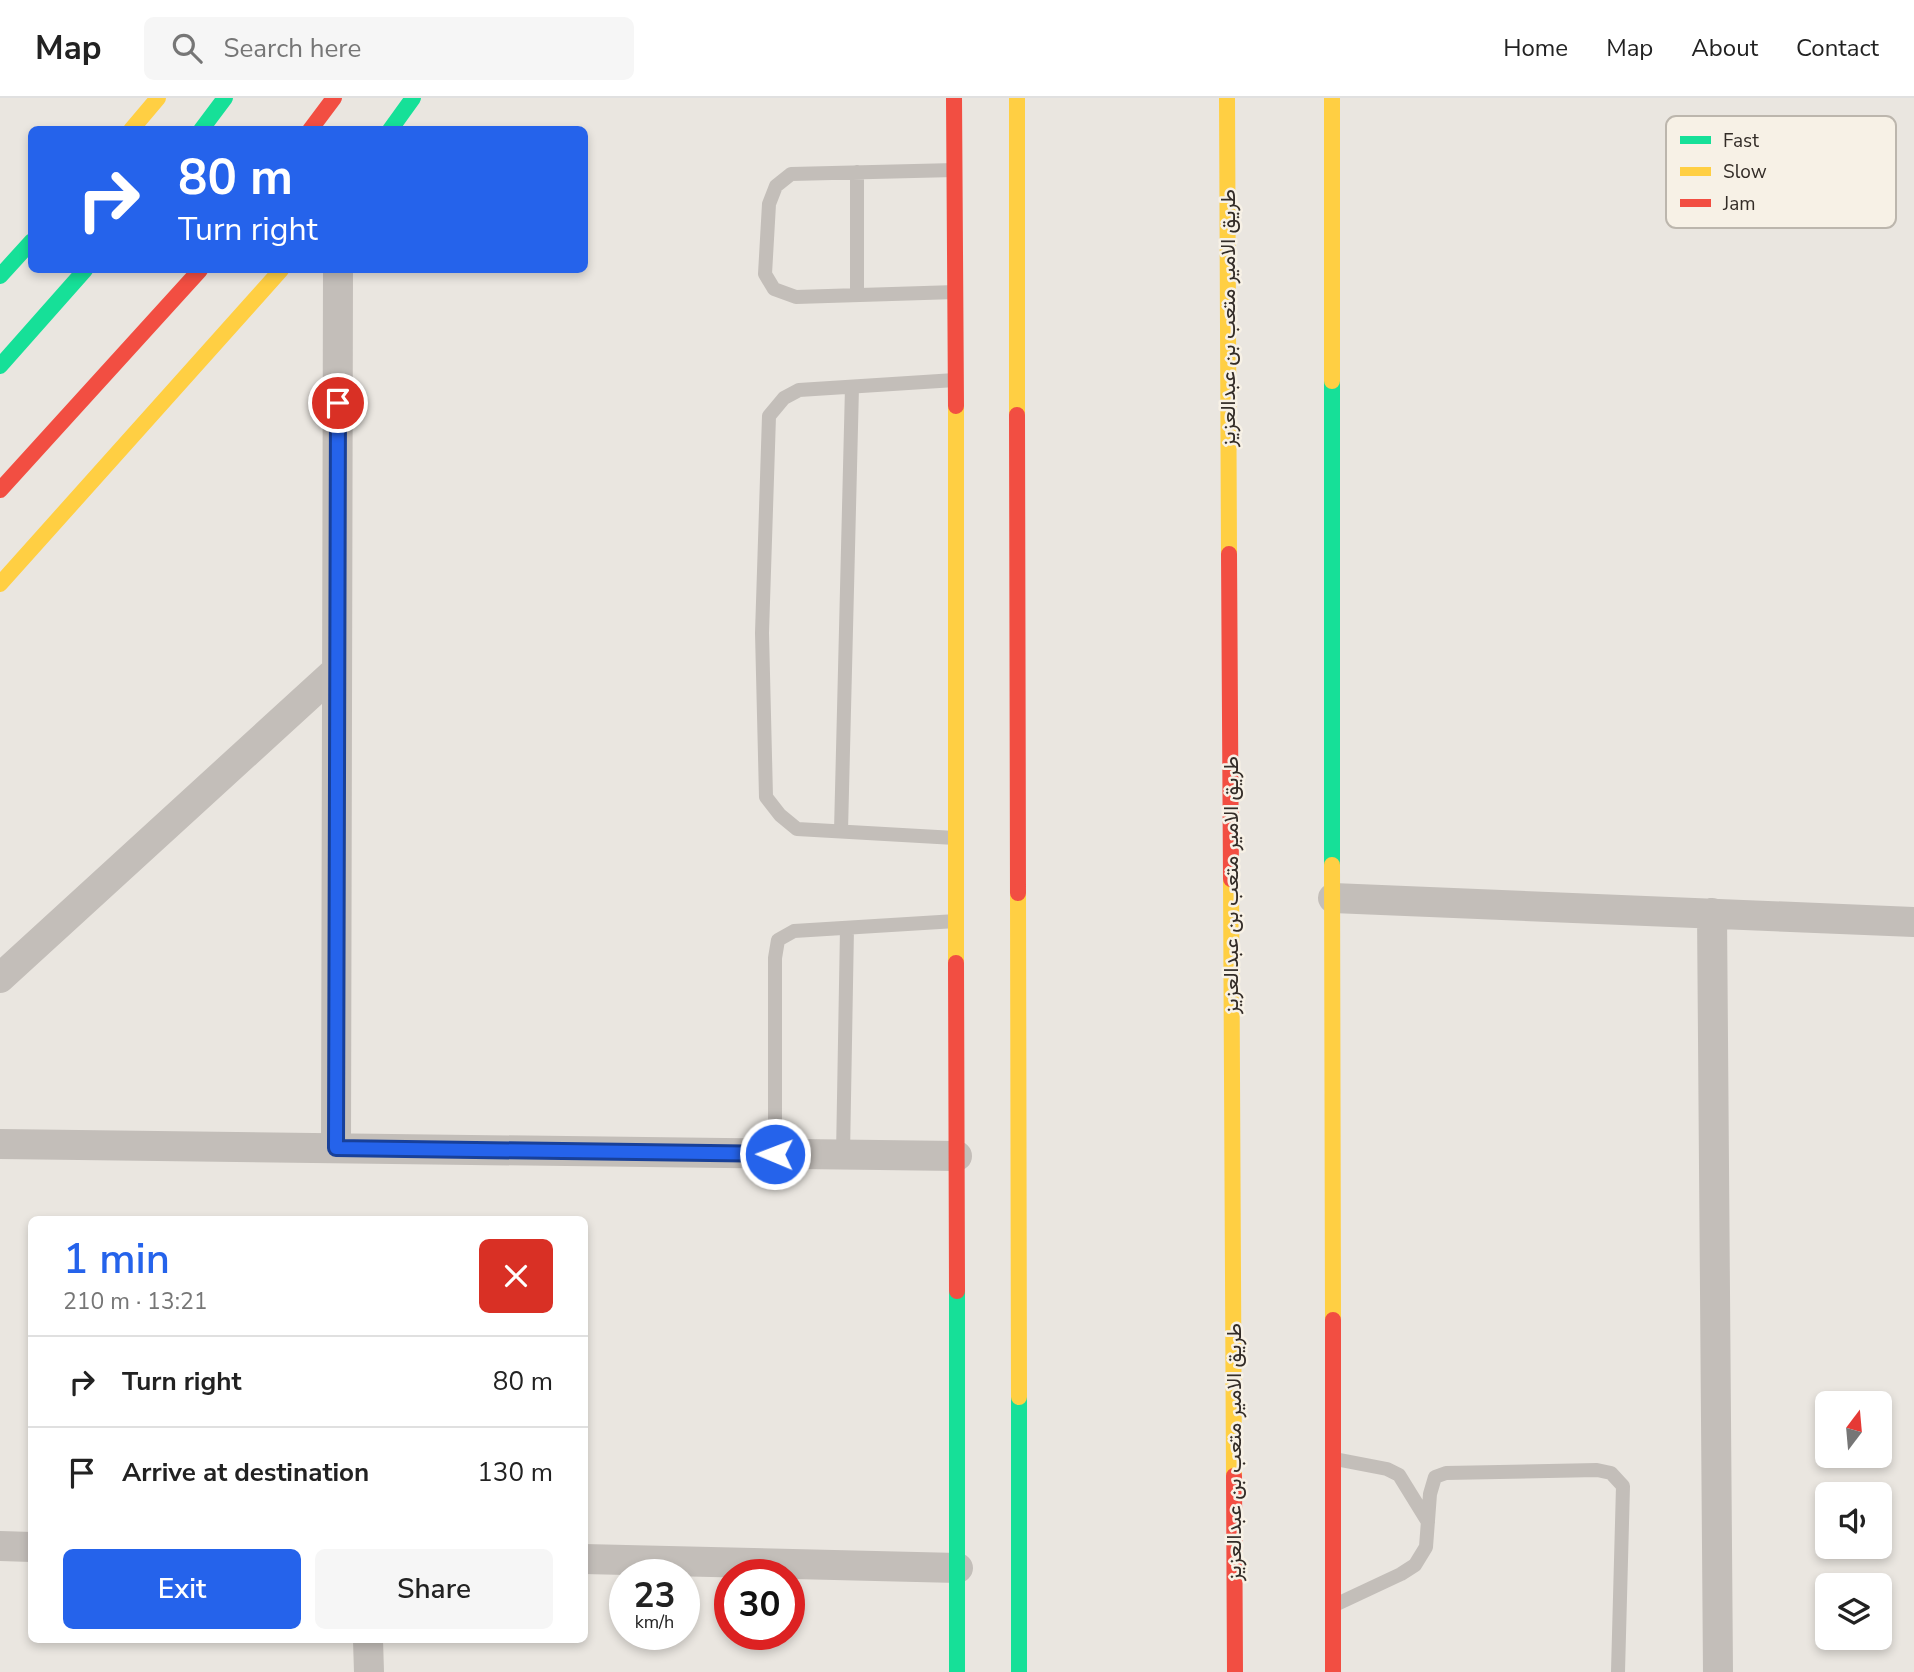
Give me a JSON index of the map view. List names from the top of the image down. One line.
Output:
{"streets":{"street":["طريق الامير متعب بن عبدالعزيز"]},"legend":["Fast","Slow","Jam"],"north":"top","page":{"header":"Map","search":"Search here","nav":["Home","Map","About","Contact"],"turn":["80 m","Turn right"],"heading":["1 min","210 m · 13:21"],"list":[{"name":"Turn right","value":"80 m"},{"name":"Arrive at destination","value":"130 m"}],"buttons":["Exit","Share"],"speed":"23 km/h","limit":"30"}}
